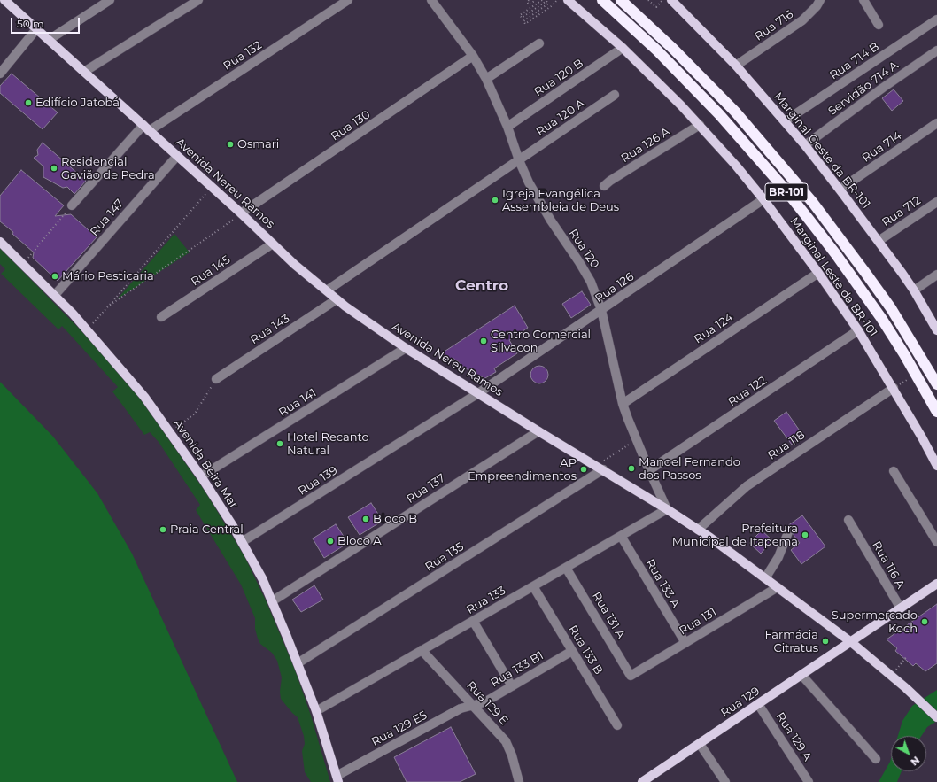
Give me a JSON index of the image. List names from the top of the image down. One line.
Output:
{"streets":{"highway":["BR-101"],"main road":["Marginal Oeste da BR-101","Avenida Nereu Ramos","Marginal Leste da BR-101","Avenida Beira Mar","Rua 129"],"street":["Rua 716","Rua 132","Rua 714 B","Rua 120 B","Servidão 714 A","Rua 120 A","Rua 130","Rua 126 A","Rua 714","Rua 712","Rua 147","Rua 120","Rua 145","Rua 126","Rua 124","Rua 143","Rua 122","Rua 141","Rua 118","Rua 139","Rua 137","Rua 135","Rua 116 A","Rua 133 A","Rua 133","Rua 131 A","Rua 131","Rua 133 B","Rua 133 B1","Rua 129 E","Rua 129 E5","Rua 129 A"]},"crossings":[["Rua 716","Marginal Oeste da BR-101"],["Rua 132","Avenida Nereu Ramos"],["Rua 714 B","Marginal Oeste da BR-101"],["Rua 120 B","Rua 120"],["Rua 120 B","Marginal Leste da BR-101"],["Servidão 714 A","Marginal Oeste da BR-101"],["Rua 120 A","Avenida Nereu Ramos"],["Rua 120 A","Rua 120"],["Rua 130","Avenida Nereu Ramos"],["Rua 130","Rua 120"],["Rua 126 A","Marginal Leste da BR-101"],["Rua 714","Marginal Oeste da BR-101"],["Marginal Oeste da BR-101","Rua 712"],["Avenida Nereu Ramos","Rua 147"],["Avenida Nereu Ramos","Rua 120"],["Avenida Nereu Ramos","Rua 145"],["Avenida Nereu Ramos","Rua 126"],["Avenida Nereu Ramos","Rua 143"],["Avenida Nereu Ramos","Rua 141"],["Avenida Nereu Ramos","Rua 118"],["Avenida Nereu Ramos","Rua 139"],["Avenida Nereu Ramos","Rua 137"],["Avenida Nereu Ramos","Rua 135"],["Avenida Nereu Ramos","Rua 133"],["Avenida Nereu Ramos","Rua 131"],["Avenida Nereu Ramos","Rua 129"],["Rua 147","Avenida Beira Mar"],["Rua 120","Rua 126"],["Rua 120","Rua 124"],["Rua 120","Rua 122"],["Rua 120","Rua 133"],["Marginal Leste da BR-101","Rua 126"],["Marginal Leste da BR-101","Rua 124"],["Marginal Leste da BR-101","Rua 122"],["Marginal Leste da BR-101","Rua 118"],["Rua 126","Rua 139"],["Rua 141","Avenida Beira Mar"],["Avenida Beira Mar","Rua 139"],["Avenida Beira Mar","Rua 137"],["Avenida Beira Mar","Rua 135"],["Avenida Beira Mar","Rua 133"],["Avenida Beira Mar","Rua 129 E5"],["Rua 116 A","Rua 129"],["Rua 133 A","Rua 133"],["Rua 133 A","Rua 131"],["Rua 133","Rua 131 A"],["Rua 133","Rua 133 B"],["Rua 133","Rua 129 E"],["Rua 131 A","Rua 131"],["Rua 133 B","Rua 133 B1"],["Rua 133 B1","Rua 129 E"],["Rua 133 B1","Rua 129 E5"],["Rua 129","Rua 129 A"],["Rua 129 E","Rua 129 E5"]],"districts":["Centro"],"places":["Edifício Jatobá","Osmari","Residencial Gavião de Pedra","Igreja Evangélica Assembleia de Deus","Mário Pesticaria","Centro Comercial Silvacon","Hotel Recanto Natural","Manoel Fernando dos Passos","AP Empreendimentos","Bloco B","Praia Central","Prefeitura Municipal de Itapema","Bloco A","Supermercado Koch","Farmácia Citratus"],"scale_bar":"50 m","north":"bottom right"}
